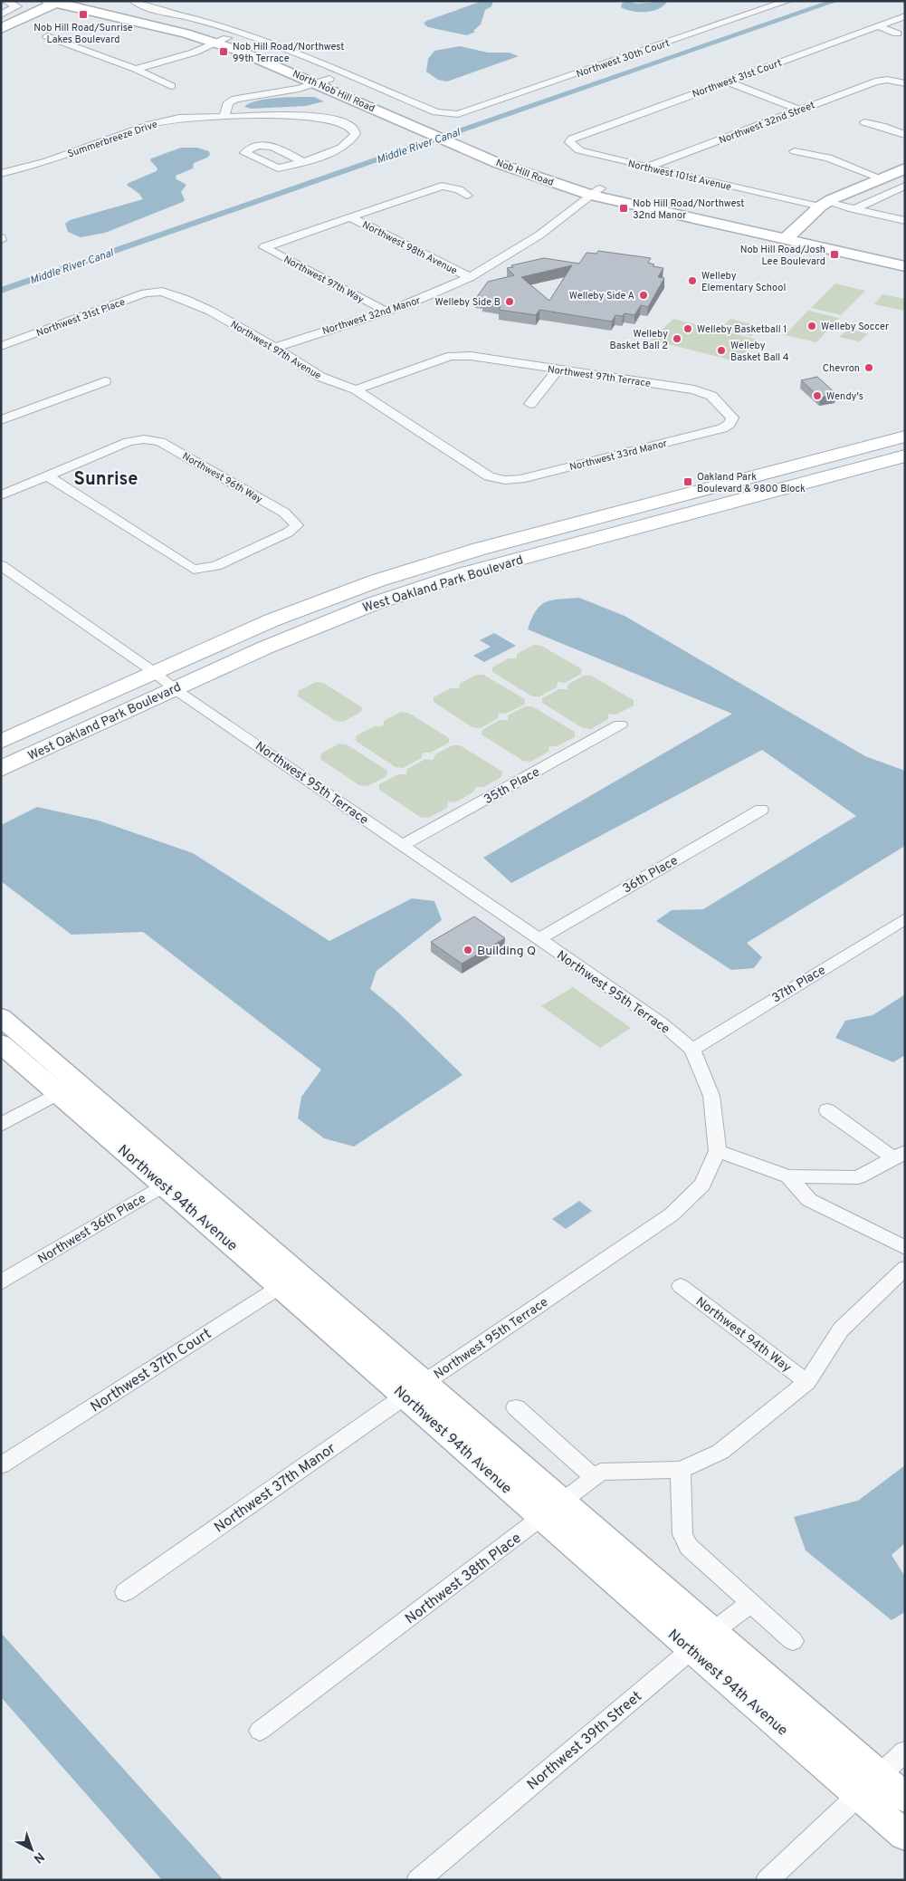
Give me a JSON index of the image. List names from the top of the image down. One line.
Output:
{"streets":{"main road":["North Nob Hill Road","Nob Hill Road","West Oakland Park Boulevard","Northwest 94th Avenue"],"street":["Northwest 30th Court","Northwest 31st Court","Northwest 32nd Street","Summerbreeze Drive","Northwest 101st Avenue","Northwest 98th Avenue","Northwest 97th Way","Northwest 32nd Manor","Northwest 31st Place","Northwest 97th Avenue","Northwest 97th Terrace","Northwest 33rd Manor","Northwest 96th Way","Northwest 95th Terrace","35th Place","36th Place","37th Place","Northwest 36th Place","Northwest 94th Way","Northwest 37th Court","Northwest 37th Manor","Northwest 38th Place","Northwest 39th Street"]},"crossings":[["Northwest 31st Court","Northwest 101st Avenue"],["North Nob Hill Road","Nob Hill Road"],["Northwest 32nd Street","Northwest 101st Avenue"],["Nob Hill Road","Northwest 32nd Manor"],["Northwest 98th Avenue","Northwest 97th Way"],["Northwest 98th Avenue","Northwest 32nd Manor"],["Northwest 97th Way","Northwest 32nd Manor"],["Northwest 32nd Manor","Northwest 97th Avenue"],["Northwest 31st Place","Northwest 97th Avenue"],["Northwest 97th Avenue","Northwest 97th Terrace"],["Northwest 97th Avenue","Northwest 33rd Manor"],["Northwest 97th Terrace","Northwest 33rd Manor"],["West Oakland Park Boulevard","Northwest 95th Terrace"],["Northwest 95th Terrace","35th Place"],["Northwest 95th Terrace","36th Place"],["Northwest 95th Terrace","37th Place"],["Northwest 95th Terrace","Northwest 94th Avenue"],["Northwest 95th Terrace","Northwest 37th Manor"],["Northwest 94th Avenue","Northwest 36th Place"],["Northwest 94th Avenue","Northwest 37th Court"],["Northwest 94th Avenue","Northwest 37th Manor"],["Northwest 94th Avenue","Northwest 38th Place"],["Northwest 94th Avenue","Northwest 39th Street"],["Northwest 94th Way","Northwest 38th Place"]],"districts":["Sunrise"],"water":["Middle River Canal"],"places":{"transit":["Nob Hill Road/Sunrise Lakes Boulevard","Nob Hill Road/Northwest 99th Terrace","Nob Hill Road/Northwest 32nd Manor","Nob Hill Road/Josh Lee Boulevard","Oakland Park Boulevard & 9800 Block"],"other":["Welleby Elementary School","Welleby Side A","Welleby Side B","Welleby Soccer","Welleby Basketball 1","Welleby Basket Ball 2","Welleby Basket Ball 4","Chevron","Wendy's","Building Q"]},"north":"bottom right"}
